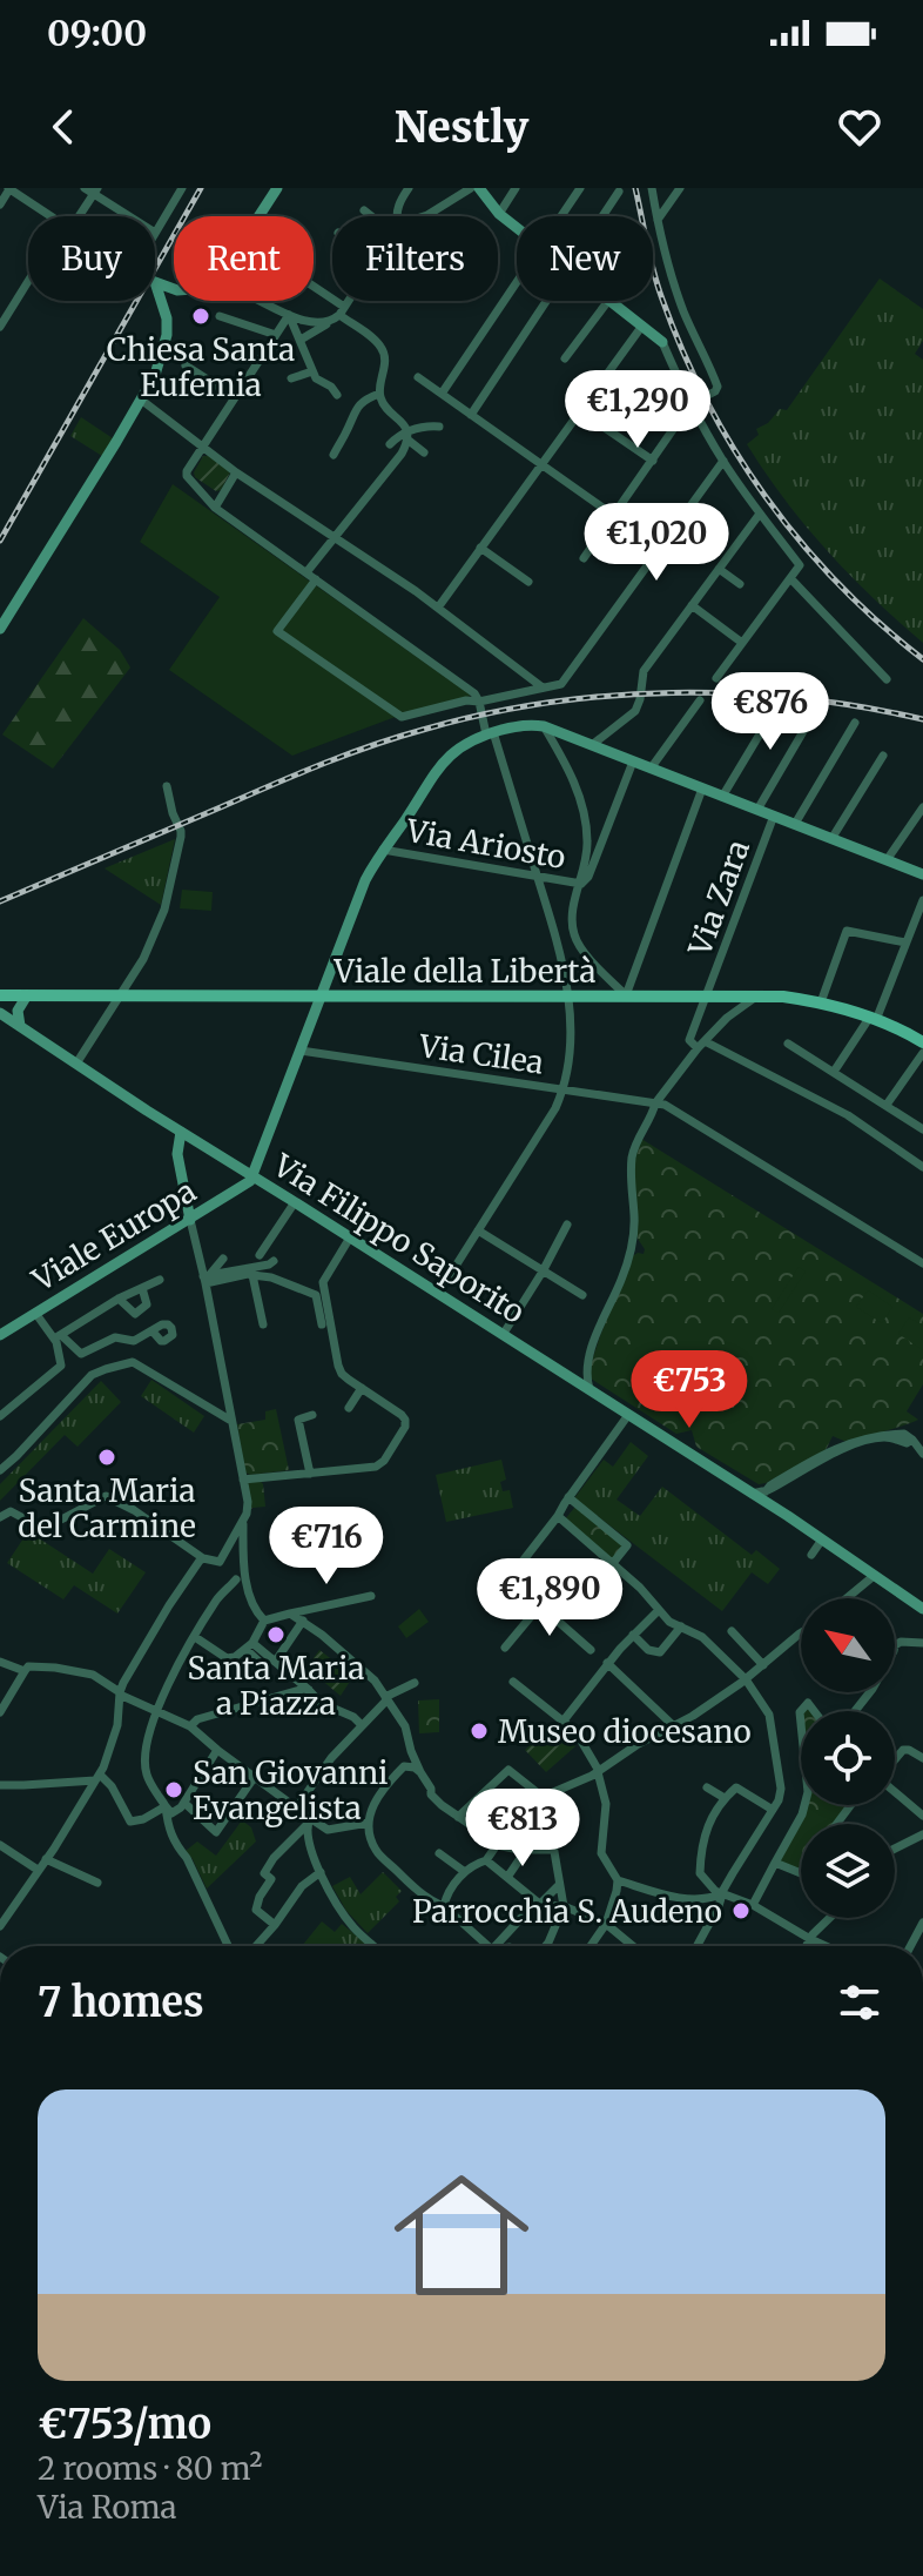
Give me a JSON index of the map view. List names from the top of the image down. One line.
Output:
{"streets":{"main road":["Viale della Libertà","Viale Europa","Via Filippo Saporito"],"street":["Via Ariosto","Via Zara","Via Cilea"]},"crossings":[["Via Zara","Viale della Libertà"],["Viale Europa","Via Filippo Saporito"]],"places":["Chiesa Santa Eufemia","Santa Maria del Carmine","Santa Maria a Piazza","Museo diocesano","San Giovanni Evangelista","Parrocchia S. Audeno"],"north":"top left","page":{"status":"09:00","header":"Nestly","chip":["Buy","Rent","Filters","New"],"price":["€1,290","€1,020","€876","€753","€716","€1,890","€813"],"heading":"7 homes","list":[{"name":"€753/mo","note":"2 rooms · 80 m² · Via Roma"}]}}
